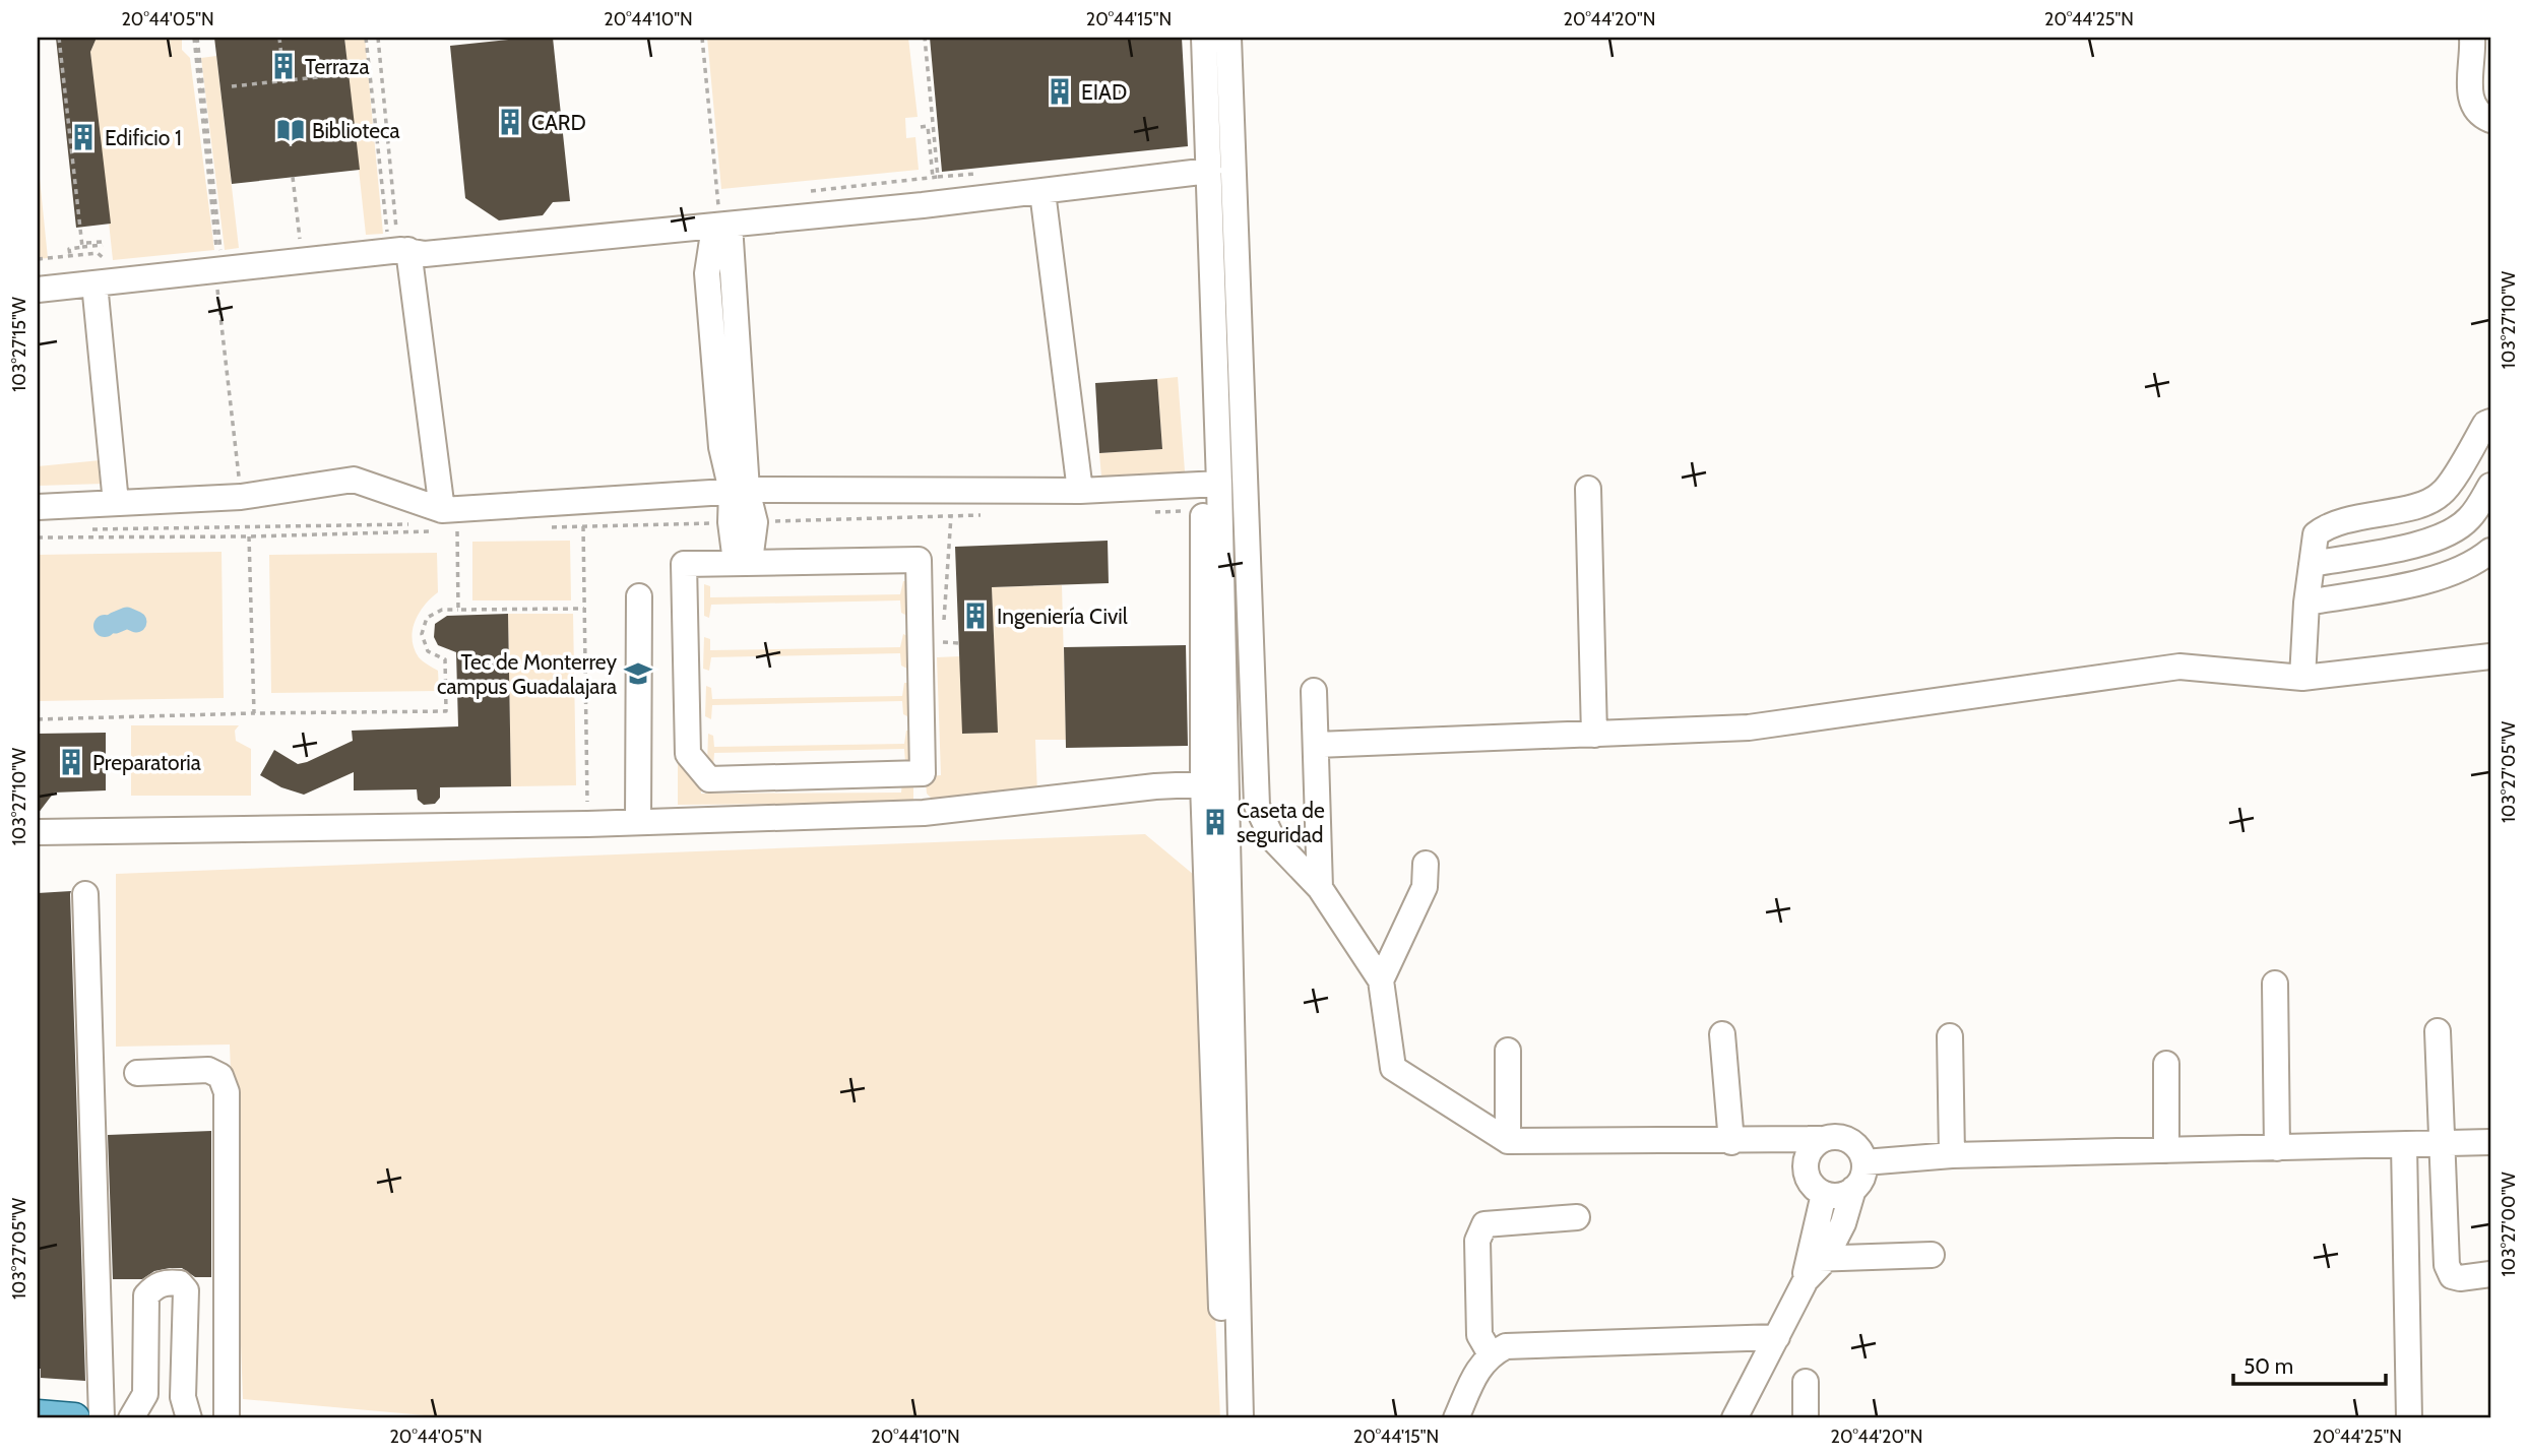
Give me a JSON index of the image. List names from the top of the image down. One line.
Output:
{"places":{"building":["Terraza","EIAD","CARD","Edificio 1","Ingeniería Civil","Preparatoria","Caseta de seguridad"],"library":["Biblioteca"],"school or university":["Tec de Monterrey campus Guadalajara"]},"scale_bar":"50 m","coordinates":["20°44'05\"N","20°44'10\"N","20°44'15\"N","20°44'20\"N","20°44'25\"N","103°27'10\"W","103°27'15\"W","103°27'05\"W","103°27'00\"W"]}
